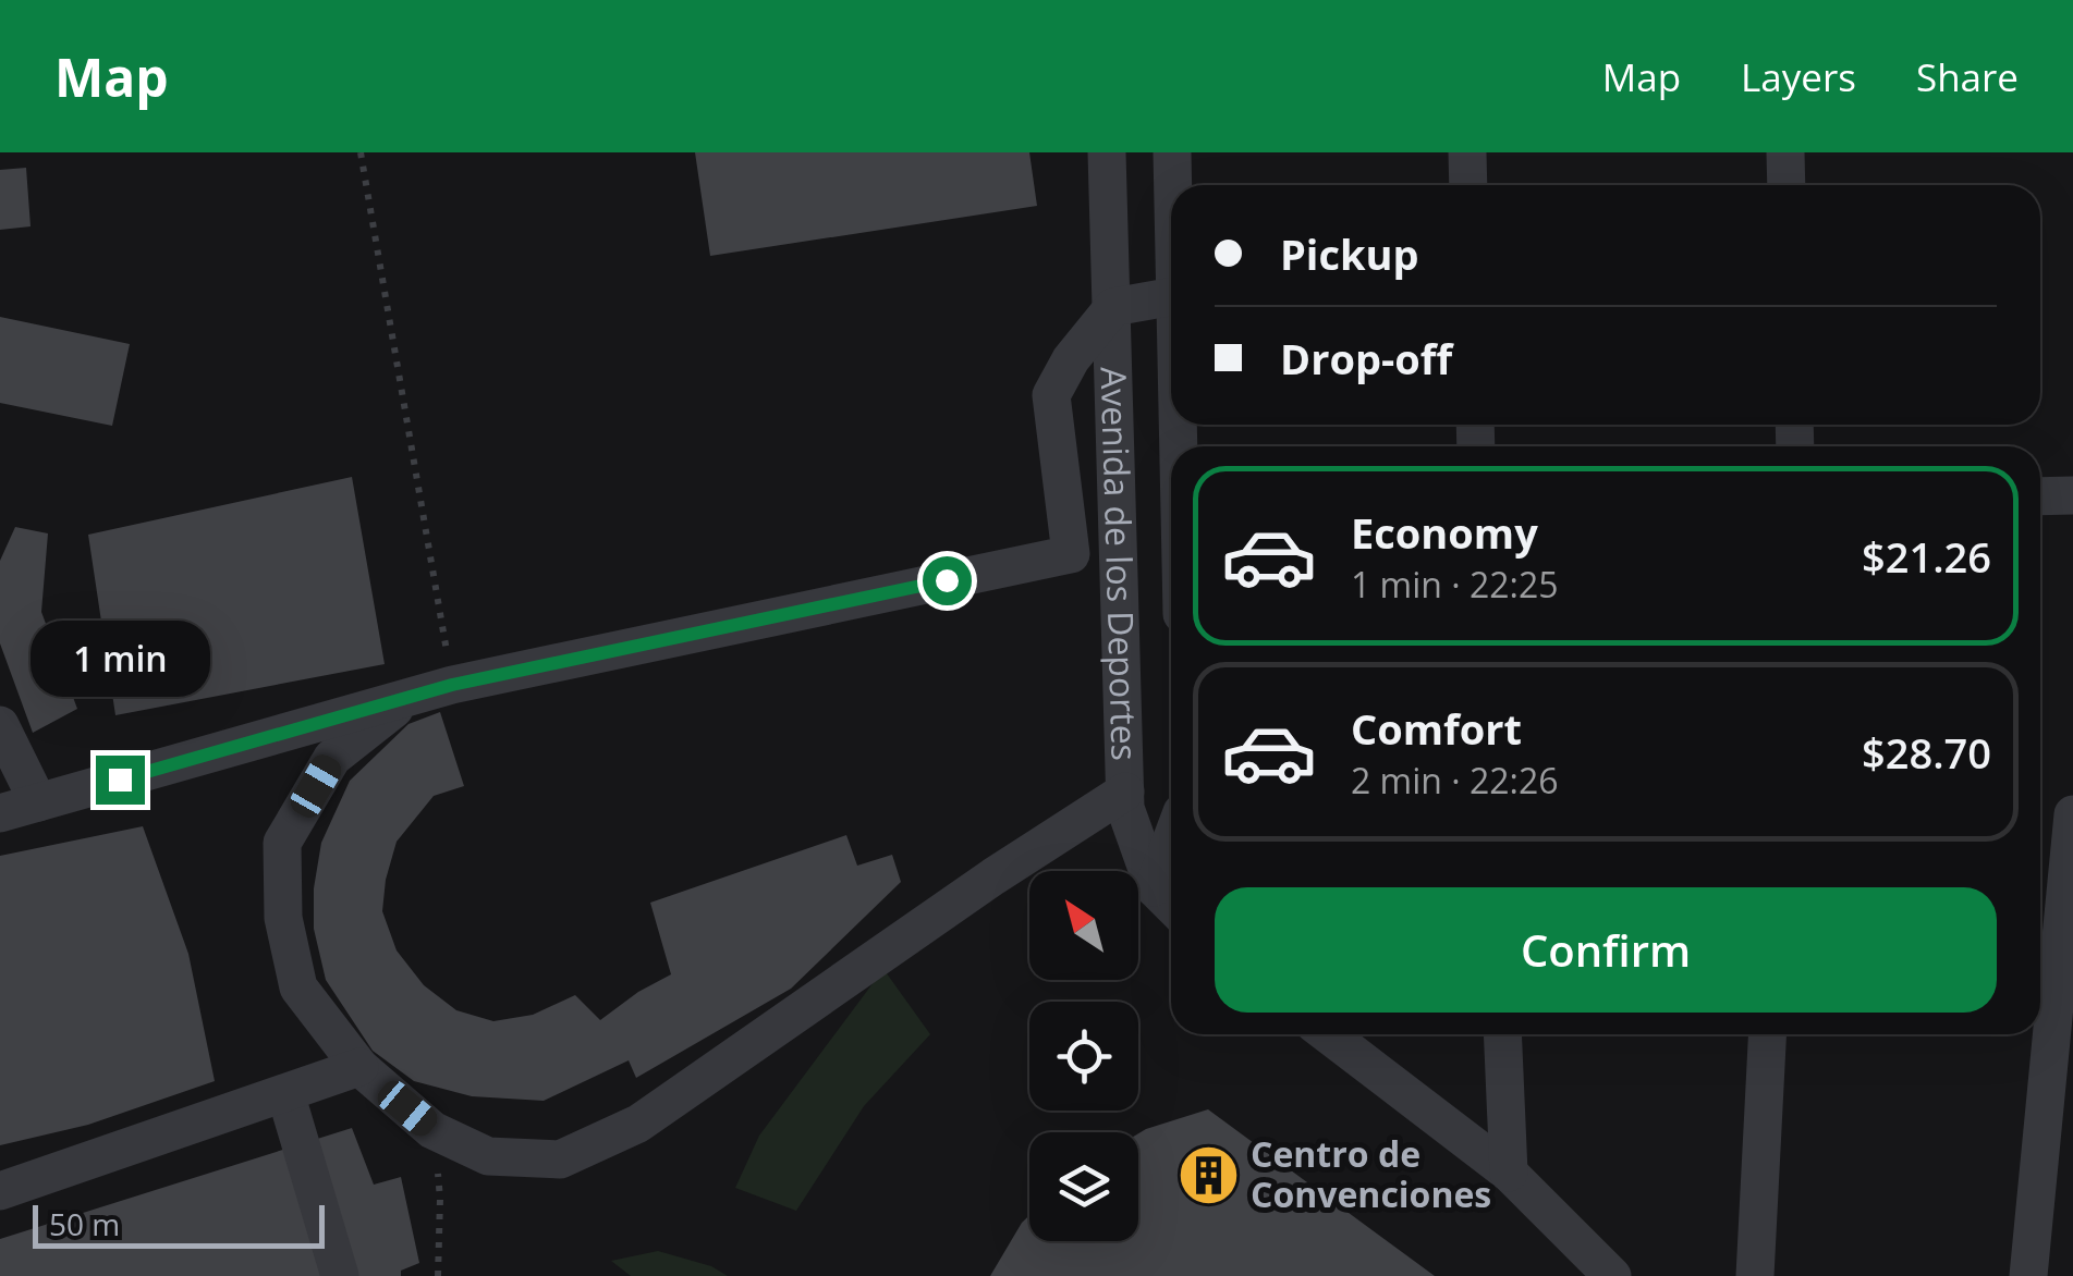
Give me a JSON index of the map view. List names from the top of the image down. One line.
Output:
{"streets":{"street":["Avenida de los Deportes"]},"places":{"building":["Centro de Convenciones"]},"scale_bar":"50 m","north":"top left","page":{"header":"Map","nav":["Map","Layers","Share"],"banner":["Pickup","Drop-off"],"list":[{"name":"Economy","note":"1 min · 22:25","value":"$21.26"},{"name":"Comfort","note":"2 min · 22:26","value":"$28.70"}],"bubble":"1 min","buttons":"Confirm","scale":"50 m"}}
